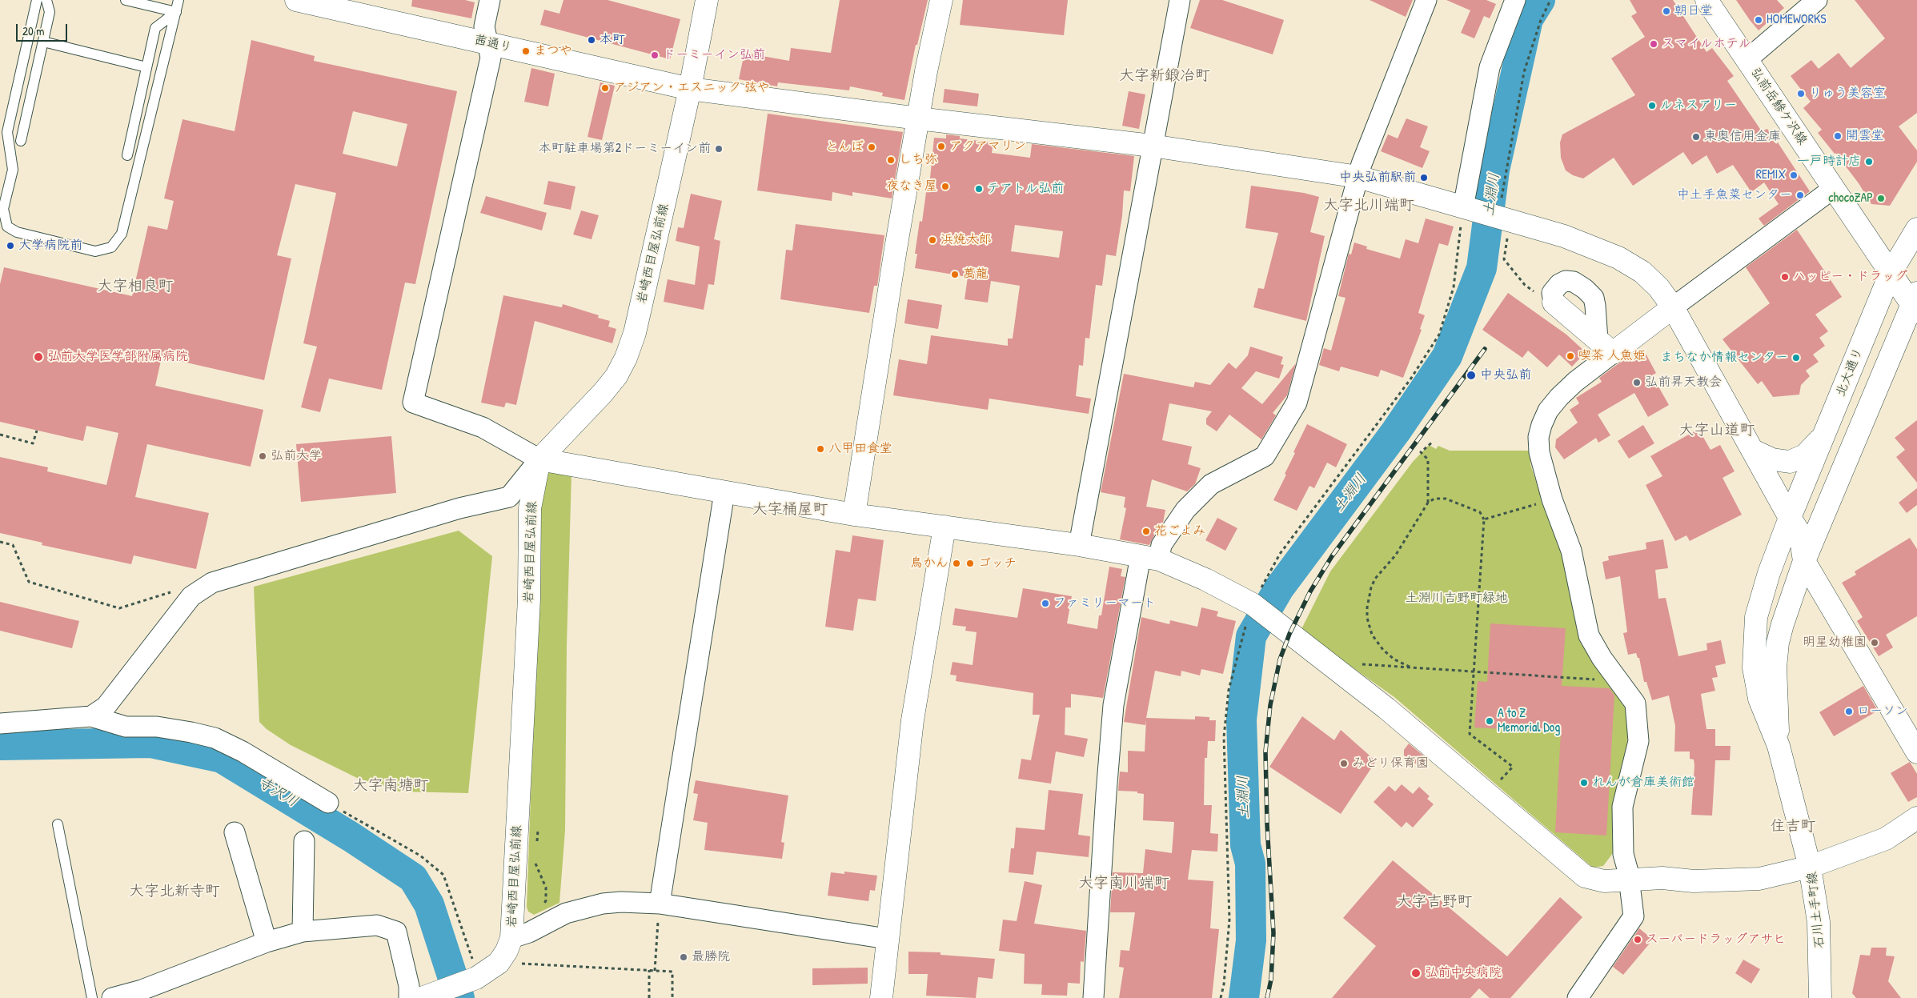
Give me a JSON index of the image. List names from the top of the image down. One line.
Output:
{"streets":{"street":["茜通り","弘前岳鰺ケ沢線","岩崎西目屋弘前線","北大通り","石川土手町線"]},"crossings":[["茜通り","岩崎西目屋弘前線"],["茜通り","北大通り"],["弘前岳鰺ケ沢線","北大通り"]],"districts":["大字新鍛冶町","大字北川端町","大字相良町","大字山道町","大字桶屋町","大字南塘町","住吉町","大字南川端町","大字北新寺町","大字吉野町"],"water":["土淵川","寺沢川"],"parks":["土淵川吉野町緑地"],"places":["朝日堂","HOMEWORKS","本町","スマイルホテル","まつや","ドーミーイン弘前","アジアン・エスニック 弦や","りゅう美容室","ルネスアリー","開雲堂","東奥信用金庫","アクアマリン","とんぼ","本町駐車場第2ドーミーイン前","しち弥","一戸時計店","REMIX","中央弘前駅前","夜なき屋","テアトル弘前","中土手魚菜センター","chocoZAP","浜焼太郎","大学病院前","萬龍","ハッピー・ドラッグ","喫茶 人魚姫","弘前大学医学部附属病院","まちなか情報センター","中央弘前","弘前昇天教会","八甲田食堂","弘前大学","花ごよみ","鳥かん","ゴッチ","ファミリーマート","明星幼稚園","ローソン","A to Z Memorial Dog","みどり保育園","れんが倉庫美術館","スーパードラッグアサヒ","最勝院","弘前中央病院"],"scale_bar":"20 m"}
